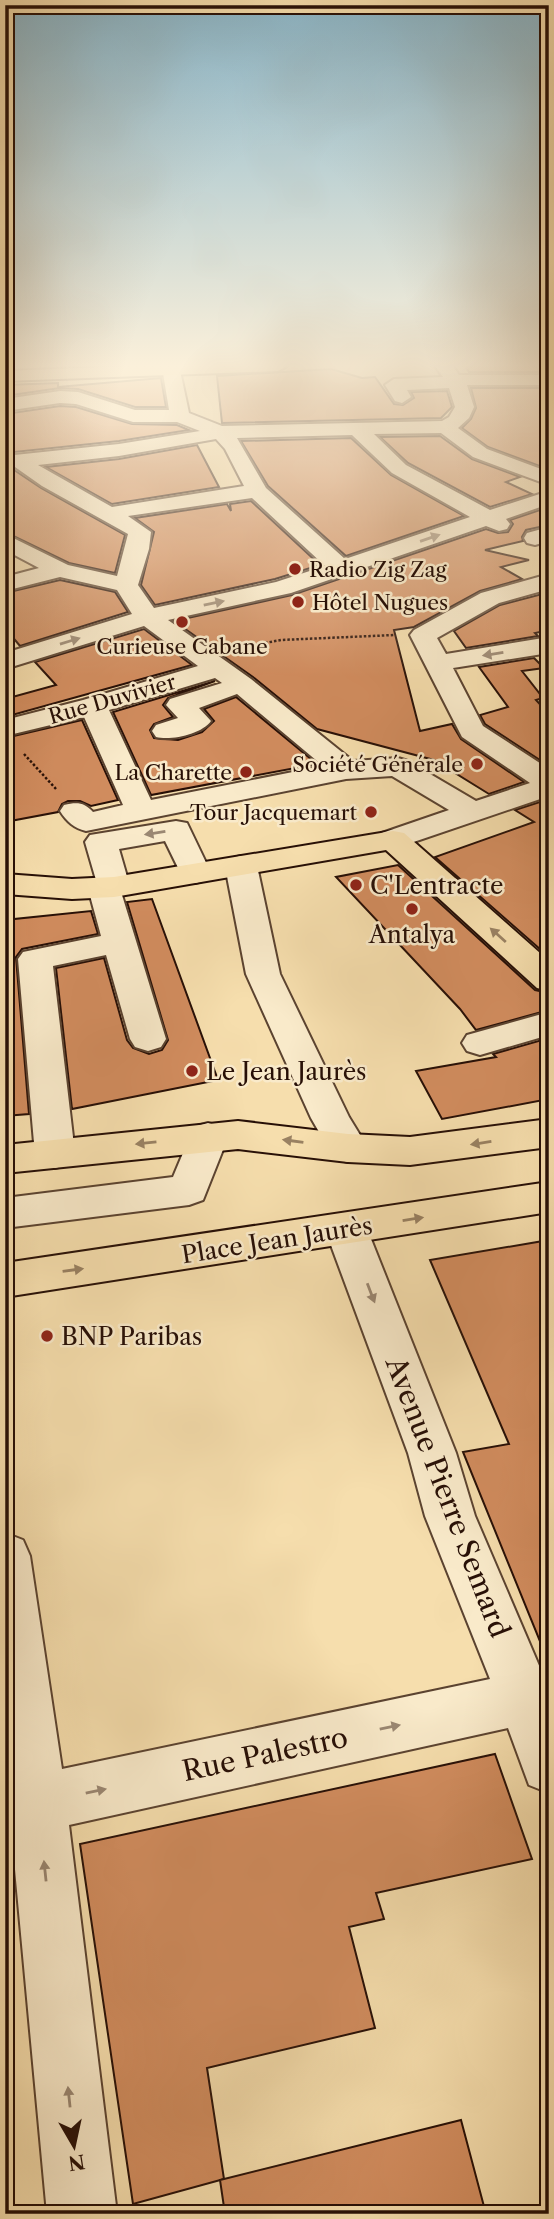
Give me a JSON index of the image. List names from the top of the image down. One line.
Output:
{"streets":{"main road":["Place Jean Jaurès"],"street":["Rue Duvivier","Avenue Pierre Semard","Rue Palestro"]},"crossings":[["Place Jean Jaurès","Avenue Pierre Semard"],["Avenue Pierre Semard","Rue Palestro"]],"one_way":["Avenue Pierre Semard","Rue Palestro"],"places":["Radio Zig Zag","Hôtel Nugues","Curieuse Cabane","Société Générale","La Charette","Tour Jacquemart","C'Lentracte","Antalya","Le Jean Jaurès","BNP Paribas"],"north":"bottom"}
